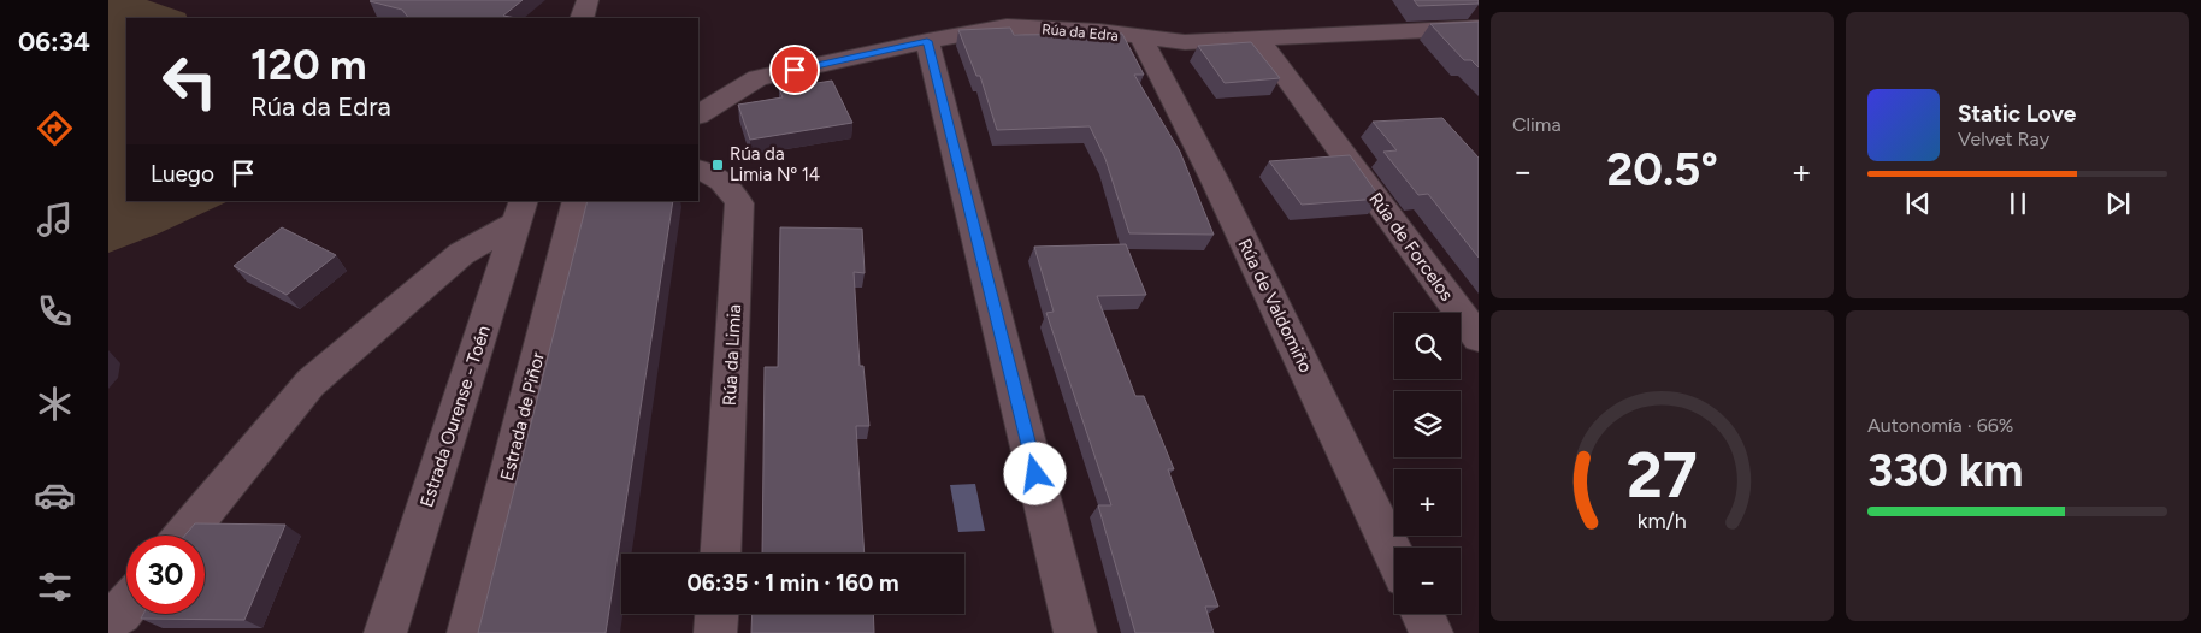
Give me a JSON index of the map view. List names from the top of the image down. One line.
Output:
{"streets":{"street":["Rúa da Edra","Rúa de Forcelos","Rúa de Valdomiño","Rúa da Limia","Estrada Ourense - Toén","Estrada de Piñor"]},"crossings":[["Rúa da Edra","Rúa de Forcelos"],["Rúa da Edra","Rúa de Valdomiño"]],"places":{"transit":["Rúa da Limia Nº 14"]},"page":{"tabs":"06:34","tile":["Clima",["Autonomía · 66%","330 km"]],"turn":["120 m","Rúa da Edra"],"song":["Static Love","Velvet Ray"],"then":"Luego","heat":["−","20.5°","+"],"map_buttons":["+","−"],"limit":"30","trip":"06:35 · 1 min · 160 m","gauge":["27","km/h"]}}
